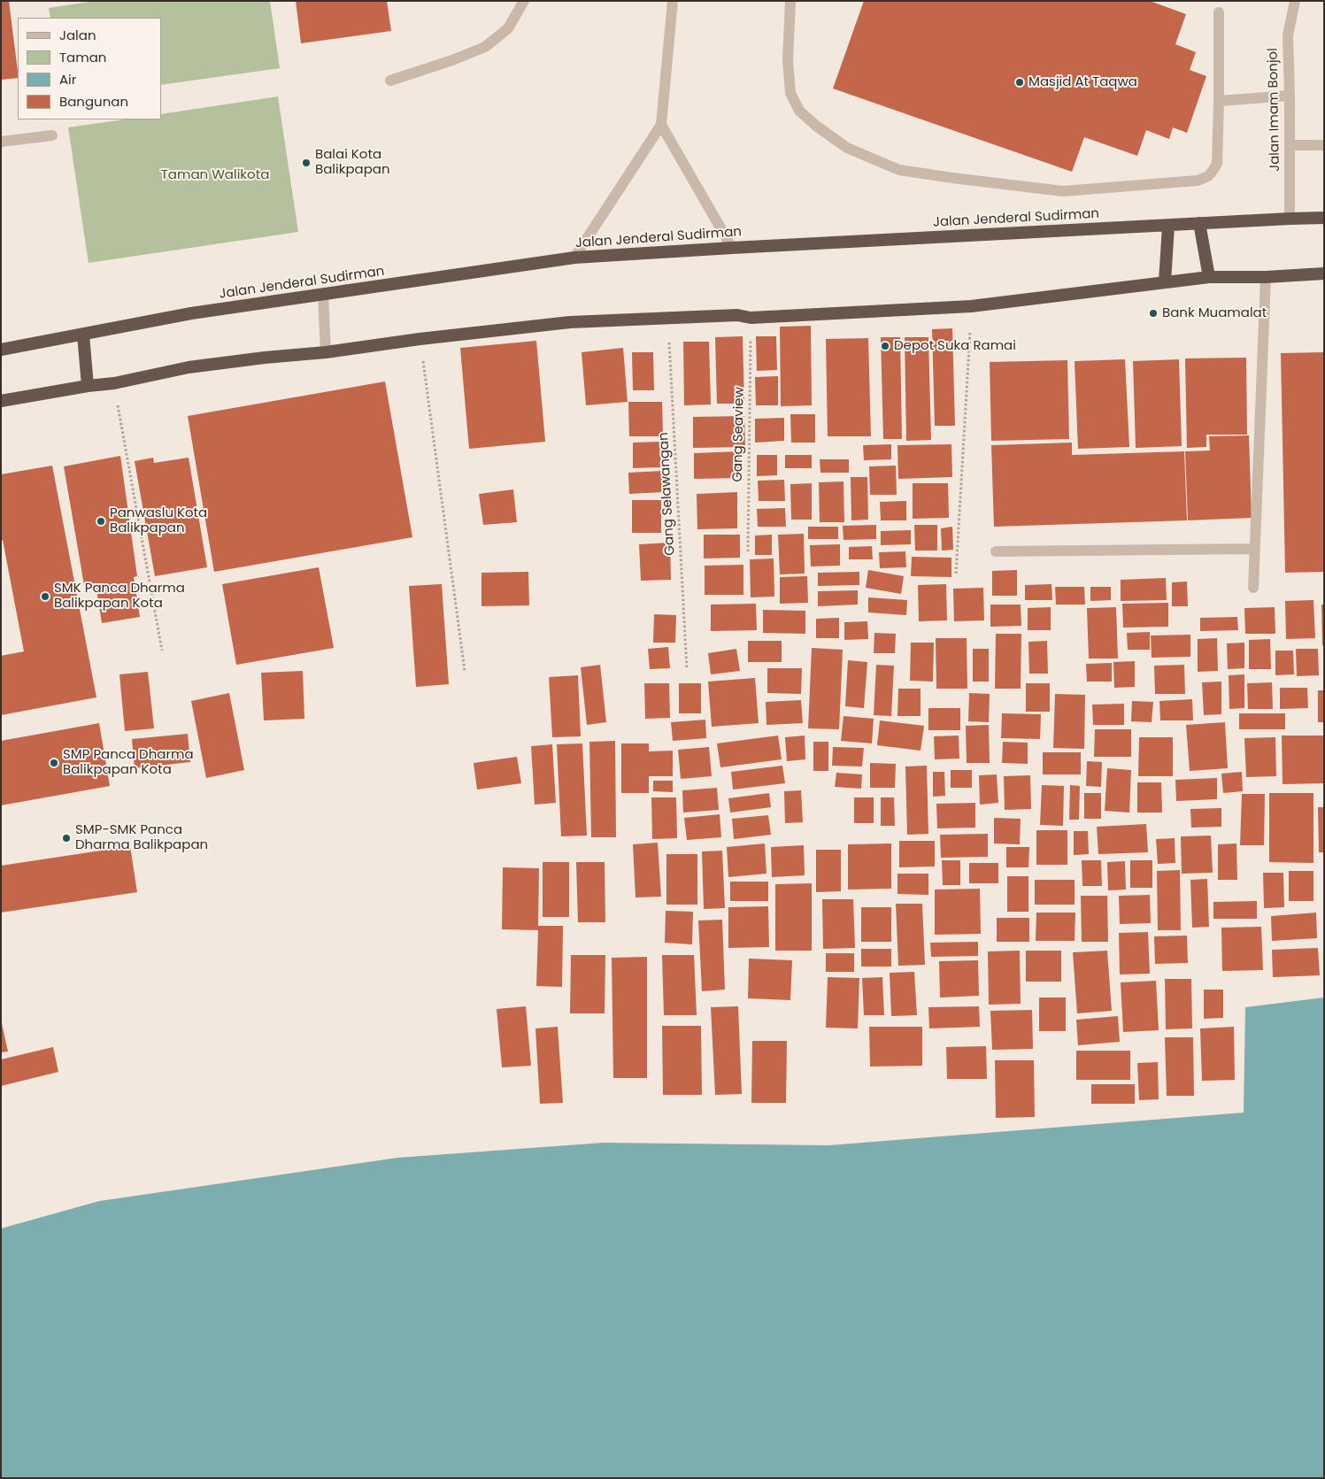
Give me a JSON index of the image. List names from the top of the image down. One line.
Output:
{"streets":{"highway":["Jalan Jenderal Sudirman"],"street":["Jalan Imam Bonjol"],"path":["Gang Seaview","Gang Selawangan"]},"crossings":[["Jalan Imam Bonjol","Jalan Jenderal Sudirman"]],"parks":["Taman Walikota"],"places":["Masjid At Taqwa","Balai Kota Balikpapan","Bank Muamalat","Depot Suka Ramai","Panwaslu Kota Balikpapan","SMK Panca Dharma Balikpapan Kota","SMP Panca Dharma Balikpapan Kota","SMP-SMK Panca Dharma Balikpapan"],"legend":["Jalan","Taman","Air","Bangunan"]}
